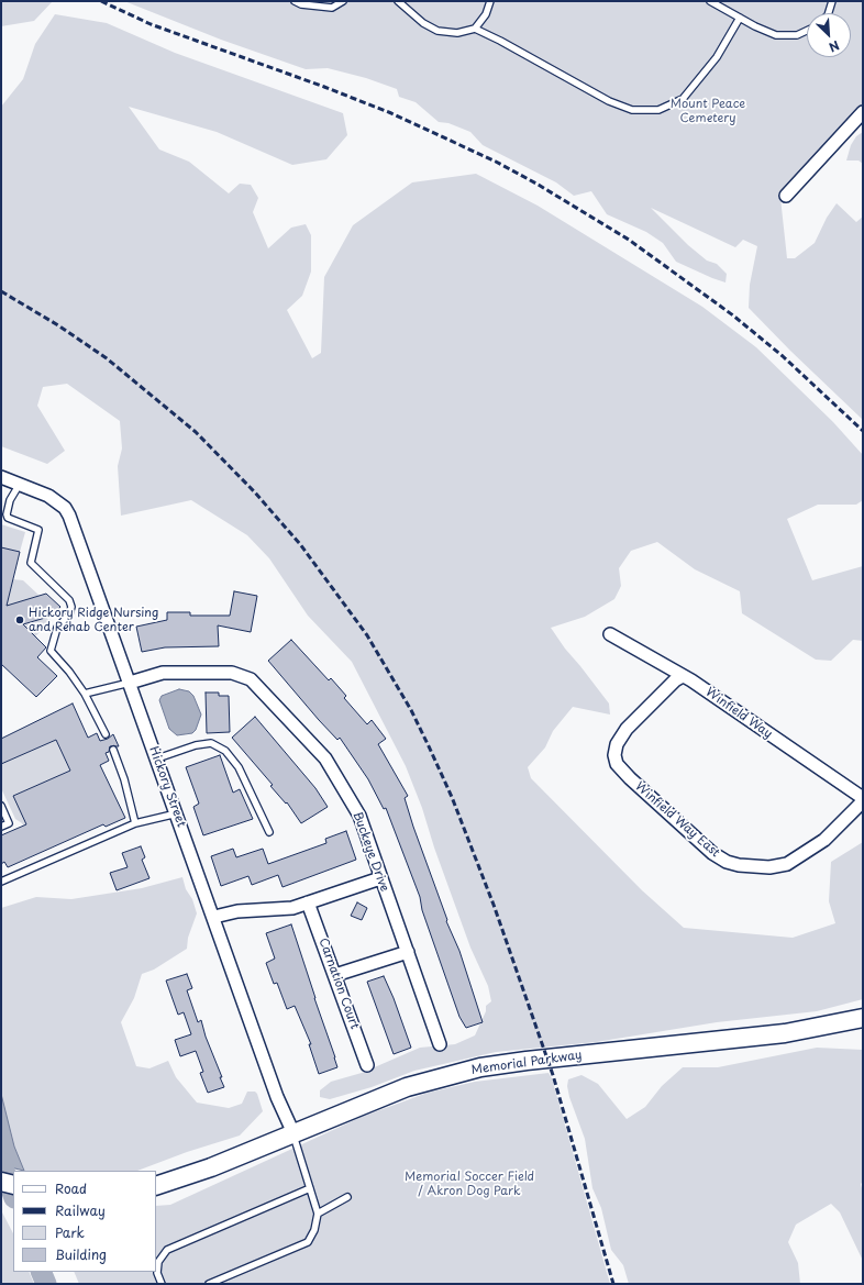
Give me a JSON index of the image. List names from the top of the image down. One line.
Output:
{"streets":{"main road":["Memorial Parkway"],"street":["Winfield Way","Hickory Street","Winfield Way East","Buckeye Drive","Carnation Court"]},"crossings":[["Winfield Way","Winfield Way East"],["Hickory Street","Buckeye Drive"],["Hickory Street","Memorial Parkway"]],"parks":["Mount Peace Cemetery","Memorial Soccer Field / Akron Dog Park"],"places":["Hickory Ridge Nursing and Rehab Center"],"legend":["Road","Railway","Park","Building"],"north":"bottom right"}
